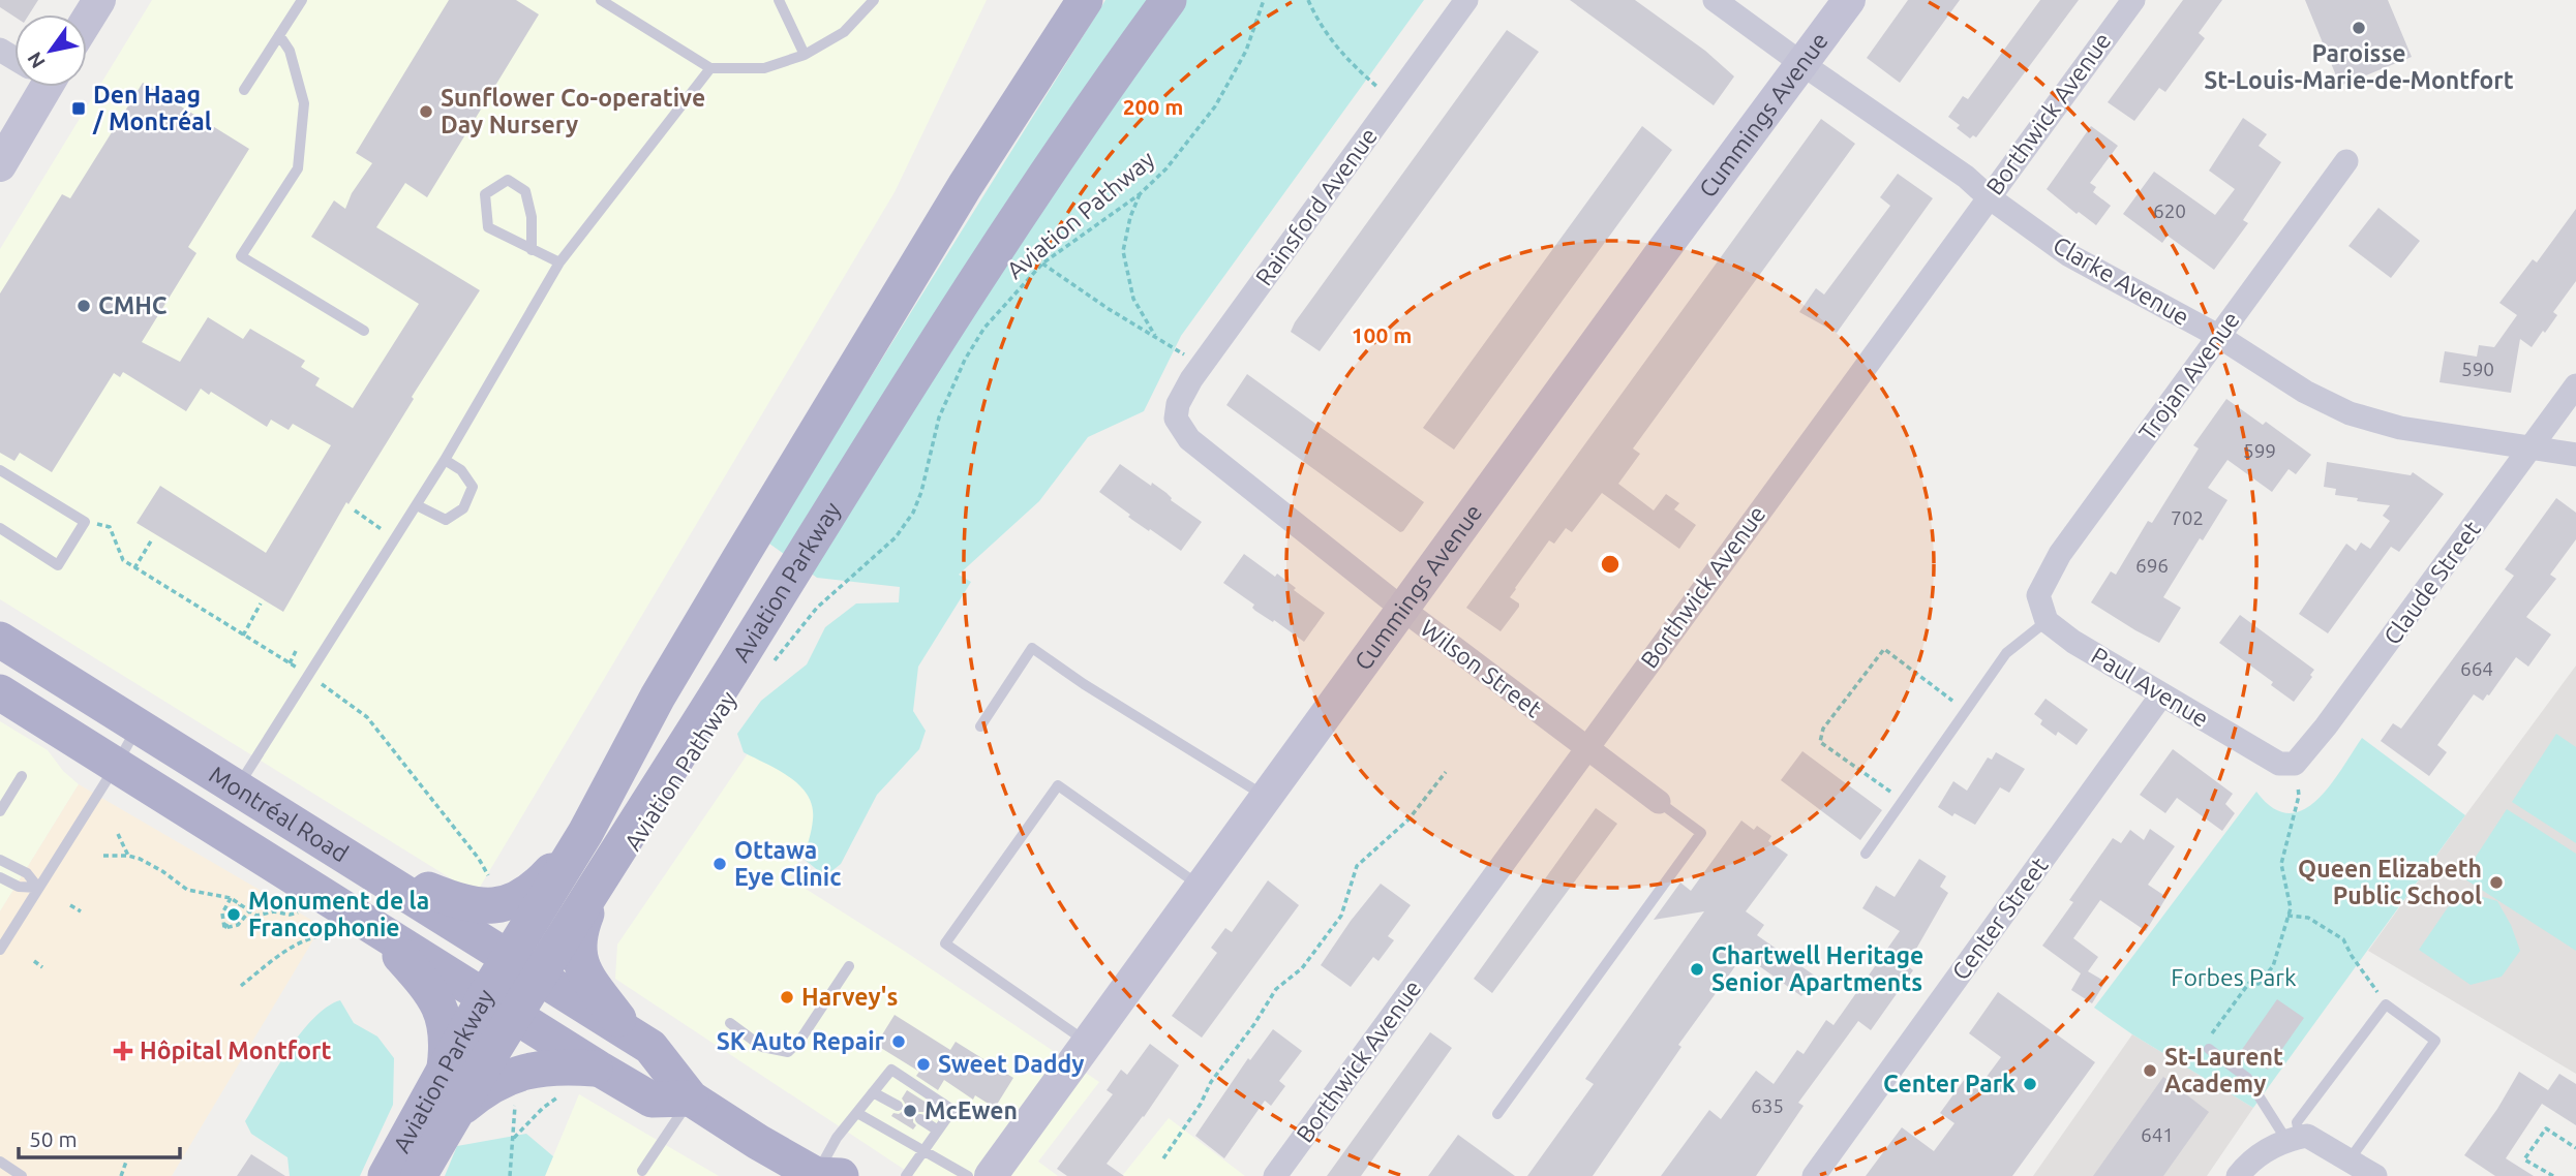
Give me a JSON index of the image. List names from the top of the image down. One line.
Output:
{"streets":{"main road":["Aviation Parkway","Montréal Road"],"street":["Cummings Avenue","Borthwick Avenue","Rainsford Avenue","Clarke Avenue","Trojan Avenue","Claude Street","Wilson Street","Paul Avenue","Center Street"],"path":["Aviation Pathway"]},"crossings":[["Cummings Avenue","Clarke Avenue"],["Cummings Avenue","Wilson Street"],["Borthwick Avenue","Clarke Avenue"],["Borthwick Avenue","Wilson Street"],["Rainsford Avenue","Wilson Street"],["Clarke Avenue","Trojan Avenue"],["Clarke Avenue","Claude Street"],["Trojan Avenue","Paul Avenue"],["Aviation Parkway","Montréal Road"],["Claude Street","Paul Avenue"],["Paul Avenue","Center Street"]],"parks":["Forbes Park"],"places":{"other":["Paroisse St-Louis-Marie-de-Montfort","Sunflower Co-operative Day Nursery","CMHC","Ottawa Eye Clinic","Queen Elizabeth Public School","Monument de la Francophonie","Chartwell Heritage Senior Apartments","Harvey's","SK Auto Repair","Sweet Daddy","St-Laurent Academy","Center Park","McEwen"],"transit":["Den Haag / Montréal"],"health":["Hôpital Montfort"]},"house_numbers":["620","590","599","702","696","664","635","641"],"scale_bar":"50 m","north":"bottom left","rings":["200 m","100 m"]}
